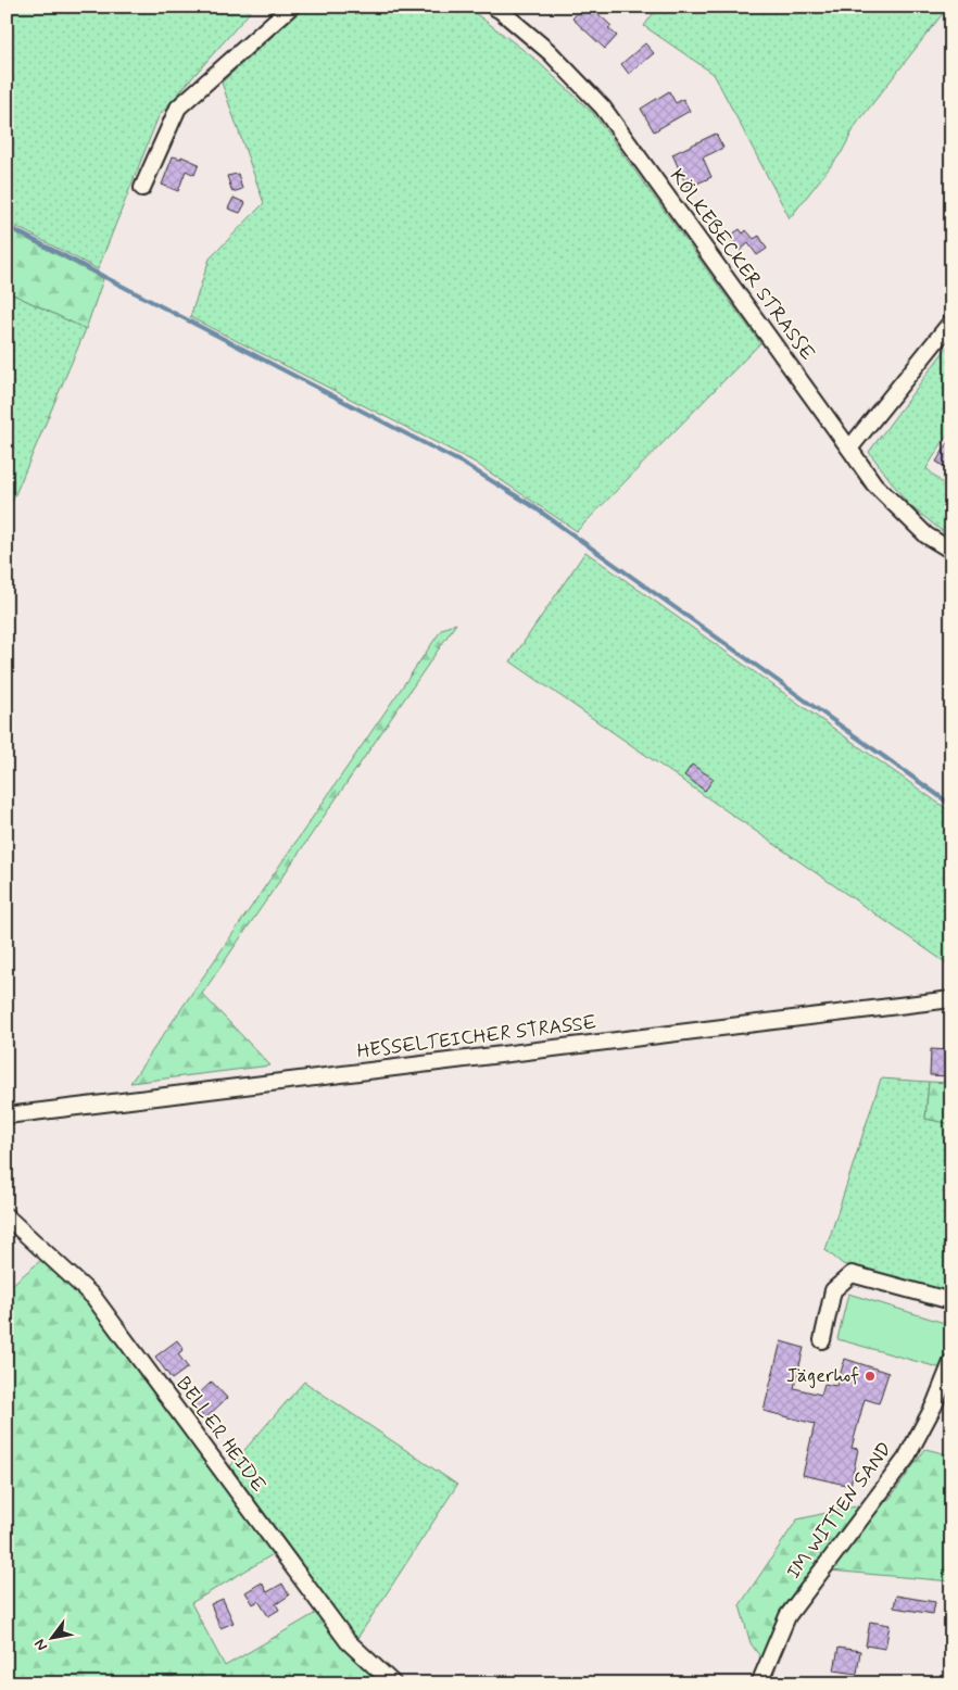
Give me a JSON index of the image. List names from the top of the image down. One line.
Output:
{"streets":{"street":["KÖLKEBECKER STRASSE","HESSELTEICHER STRASSE","BELLER HEIDE","IM WITTEN SAND"]},"places":["Jägerhof"],"north":"bottom left"}
